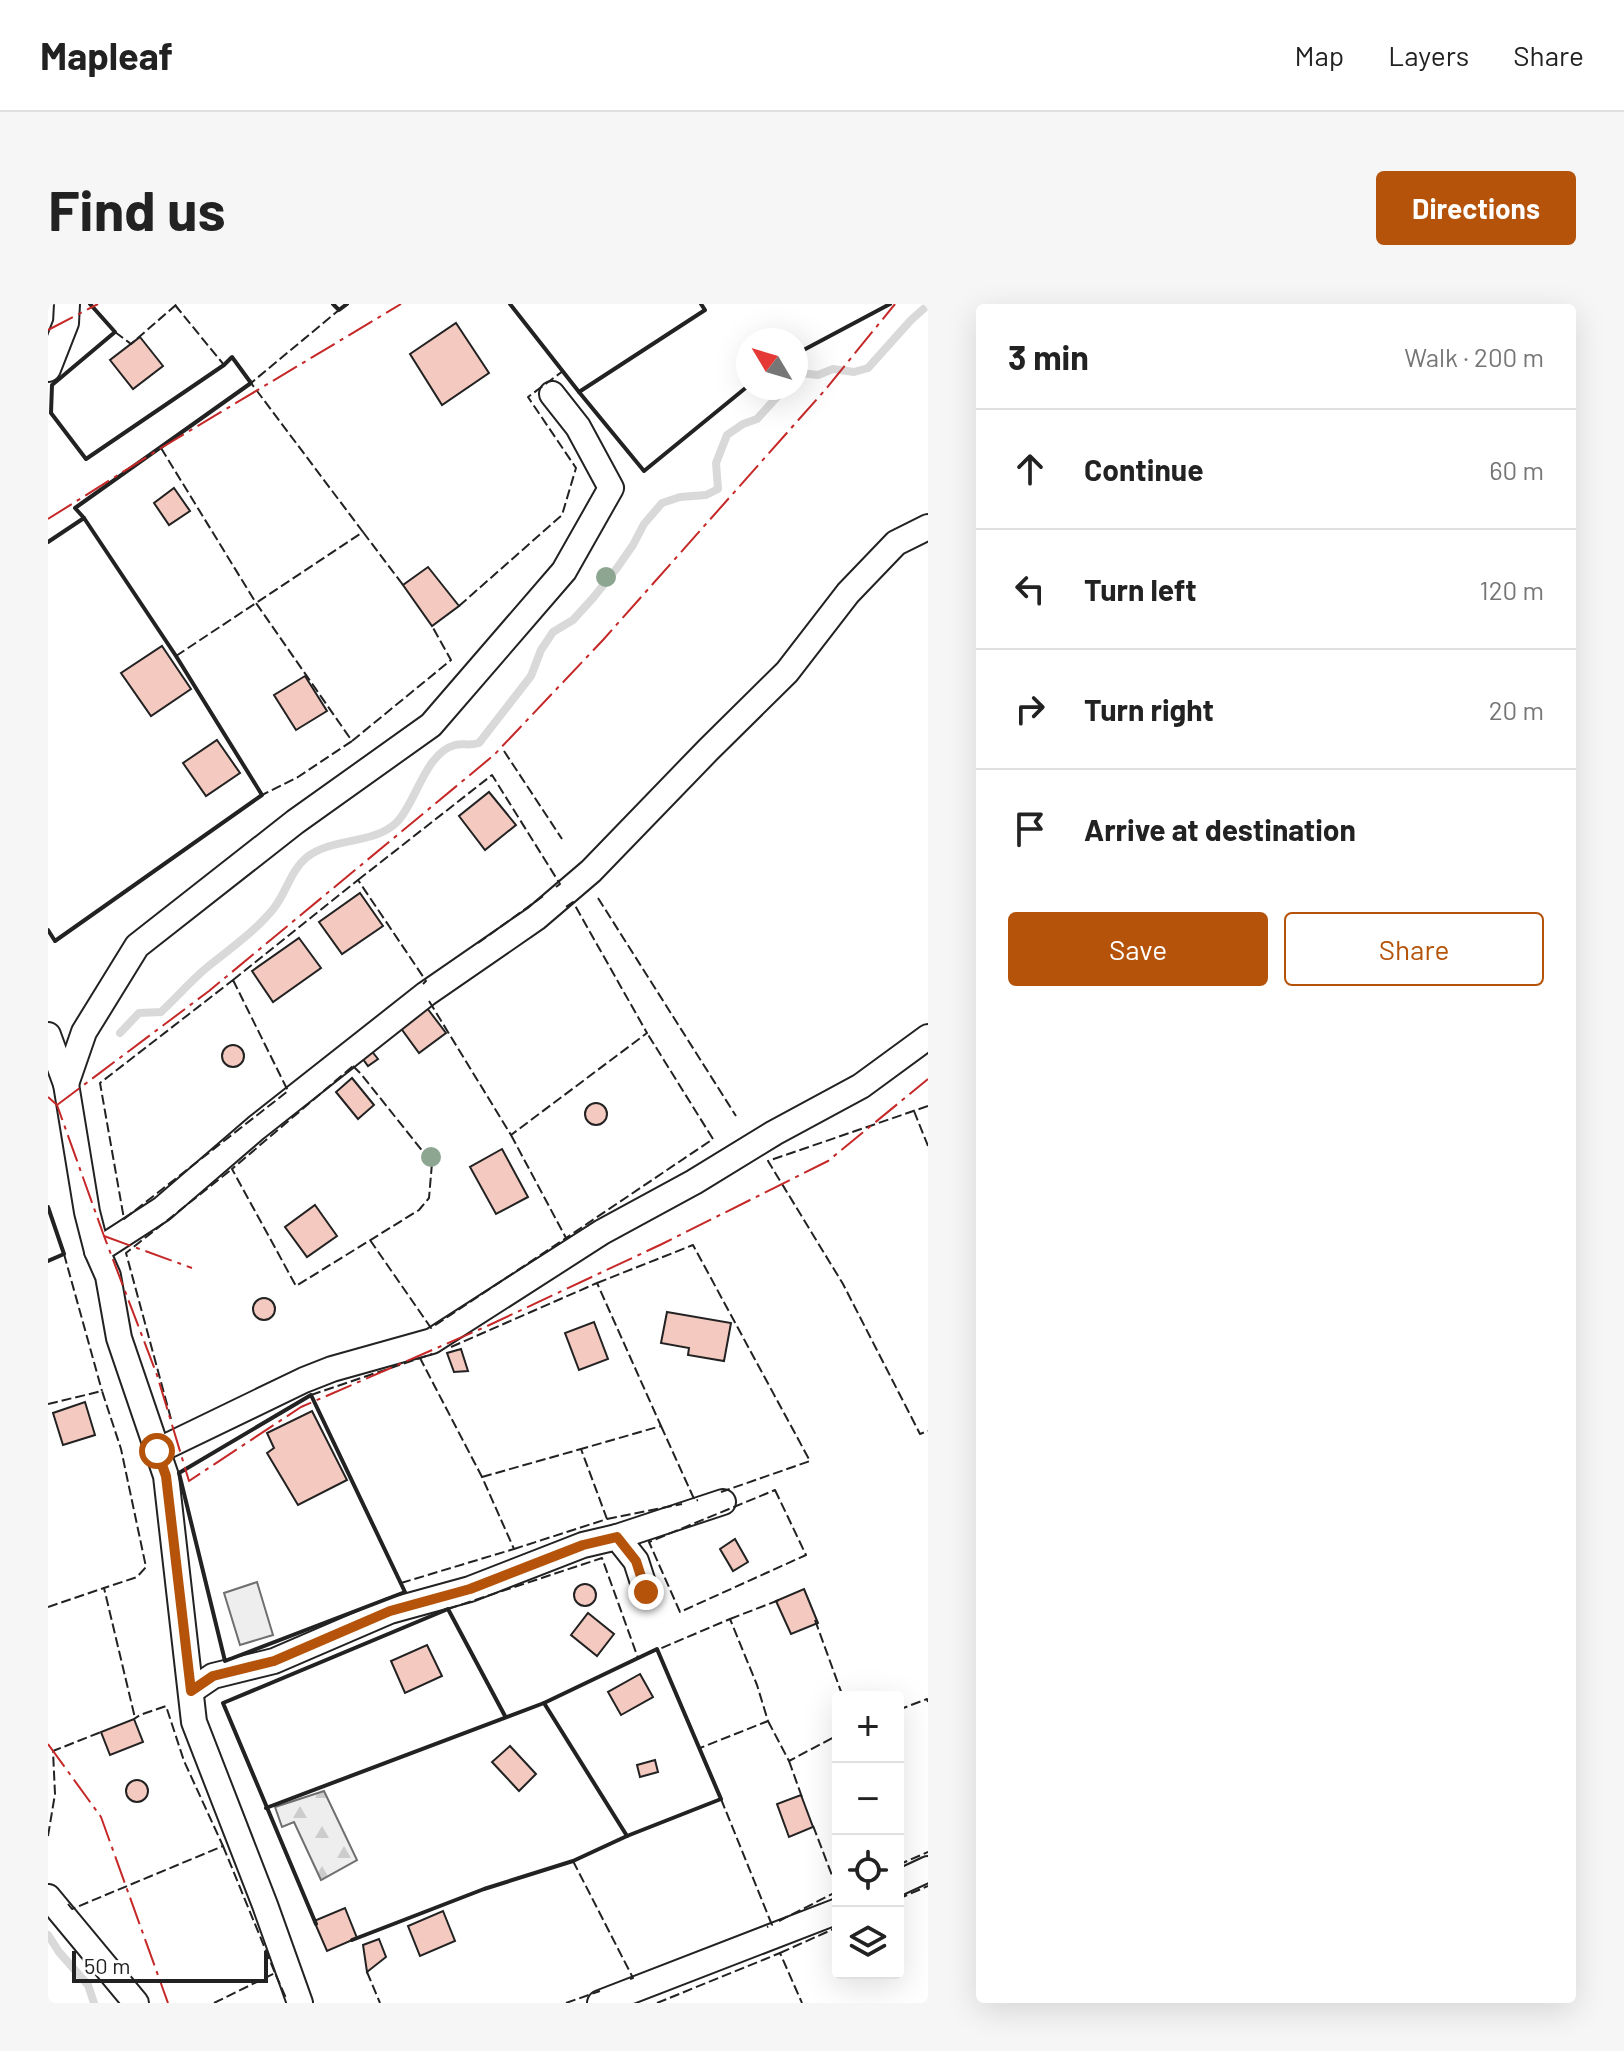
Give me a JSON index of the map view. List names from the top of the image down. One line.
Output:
{"scale_bar":"50 m","north":"top left","page":{"header":"Mapleaf","nav":["Map","Layers","Share"],"buttons":["Directions",["Save","Share"]],"title":"Find us","heading":["3 min","Walk · 200 m"],"list":[["Continue","60 m"],["Turn left","120 m"],["Turn right","20 m"],"Arrive at destination"],"map_buttons":["+","−"],"scale":"50 m"}}
